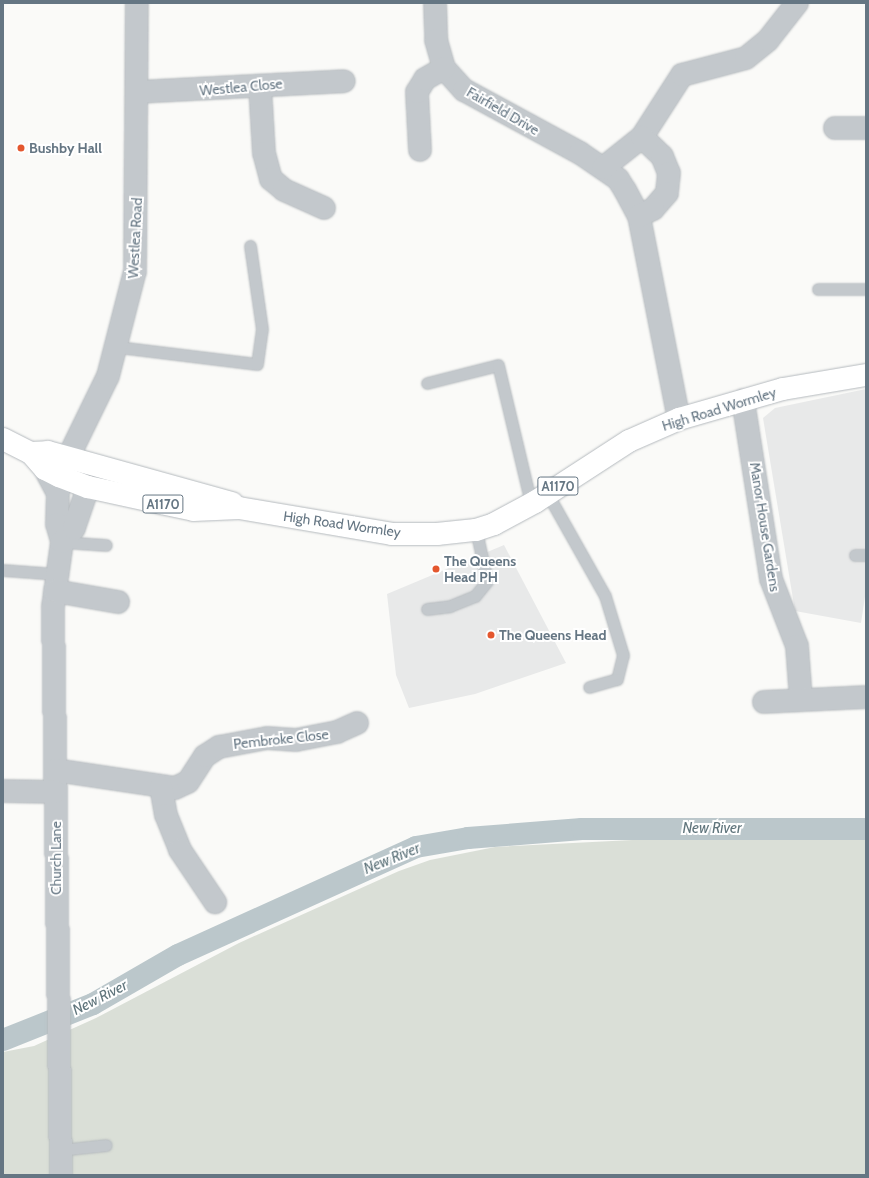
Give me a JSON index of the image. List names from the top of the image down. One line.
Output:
{"streets":{"main road":["High Road Wormley","A1170"],"street":["Westlea Close","Fairfield Drive","Westlea Road","Manor House Gardens","Pembroke Close","Church Lane"]},"crossings":[["Westlea Close","Westlea Road"],["Fairfield Drive","High Road Wormley"],["Westlea Road","High Road Wormley"],["High Road Wormley","Manor House Gardens"],["High Road Wormley","Church Lane"],["Pembroke Close","Church Lane"]],"water":["New River"],"places":["Bushby Hall","The Queens Head PH","The Queens Head"]}
